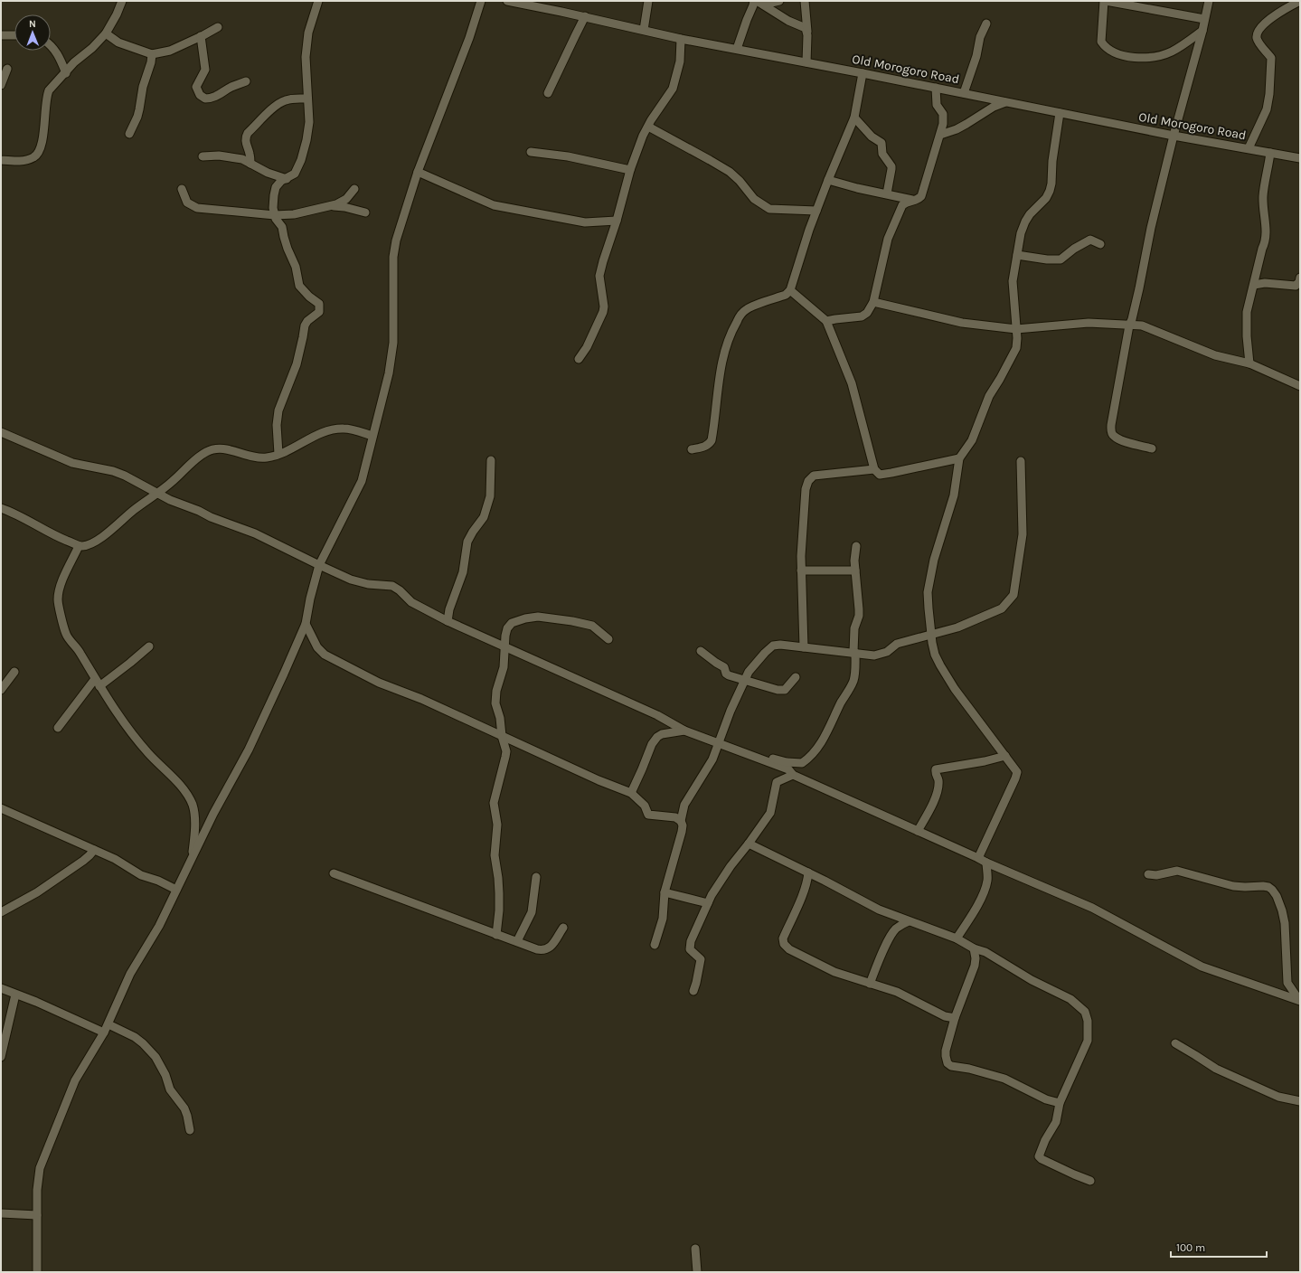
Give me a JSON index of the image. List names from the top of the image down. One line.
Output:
{"streets":{"street":["Old Morogoro Road"]},"scale_bar":"100 m","north":"top"}
